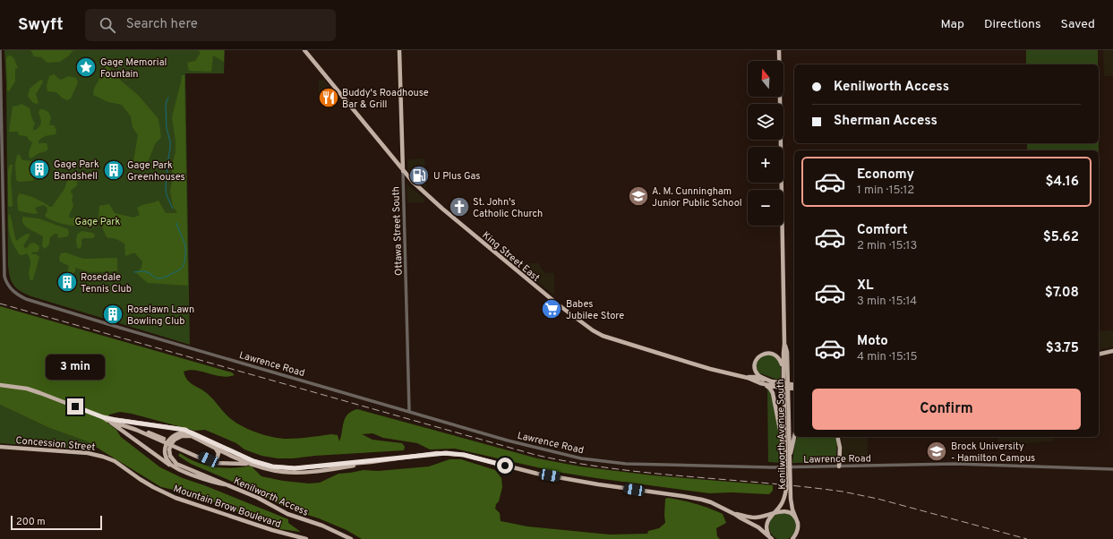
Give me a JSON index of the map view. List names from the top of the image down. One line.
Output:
{"streets":{"main road":["Ottawa Street South","King Street East","Kenilworth Avenue South","Concession Street","Kenilworth Access","Mountain Brow Boulevard"],"street":["Lawrence Road"]},"crossings":[["Ottawa Street South","King Street East"],["Ottawa Street South","Lawrence Road"],["Concession Street","Mountain Brow Boulevard"]],"parks":["Gage Park"],"places":{"place":["Gage Memorial Fountain"],"restaurant":["Buddy's Roadhouse Bar & Grill"],"building":["Gage Park Bandshell","Gage Park Greenhouses","Rosedale Tennis Club","Roselawn Lawn Bowling Club"],"fuel station":["U Plus Gas"],"school or university":["A. M. Cunningham Junior Public School","Brock University - Hamilton Campus"],"church":["St. John's Catholic Church"],"supermarket":["Babes Jubilee Store"]},"scale_bar":"200 m","north":"top","page":{"header":"Swyft","search":"Search here","nav":["Map","Directions","Saved"],"map_buttons":["+","−"],"banner":["Kenilworth Access","Sherman Access"],"list":[{"name":"Economy","note":"1 min · 15:12","value":"$4.16"},{"name":"Comfort","note":"2 min · 15:13","value":"$5.62"},{"name":"XL","note":"3 min · 15:14","value":"$7.08"},{"name":"Moto","note":"4 min · 15:15","value":"$3.75"}],"bubble":"3 min","buttons":"Confirm","scale":"200 m"}}
